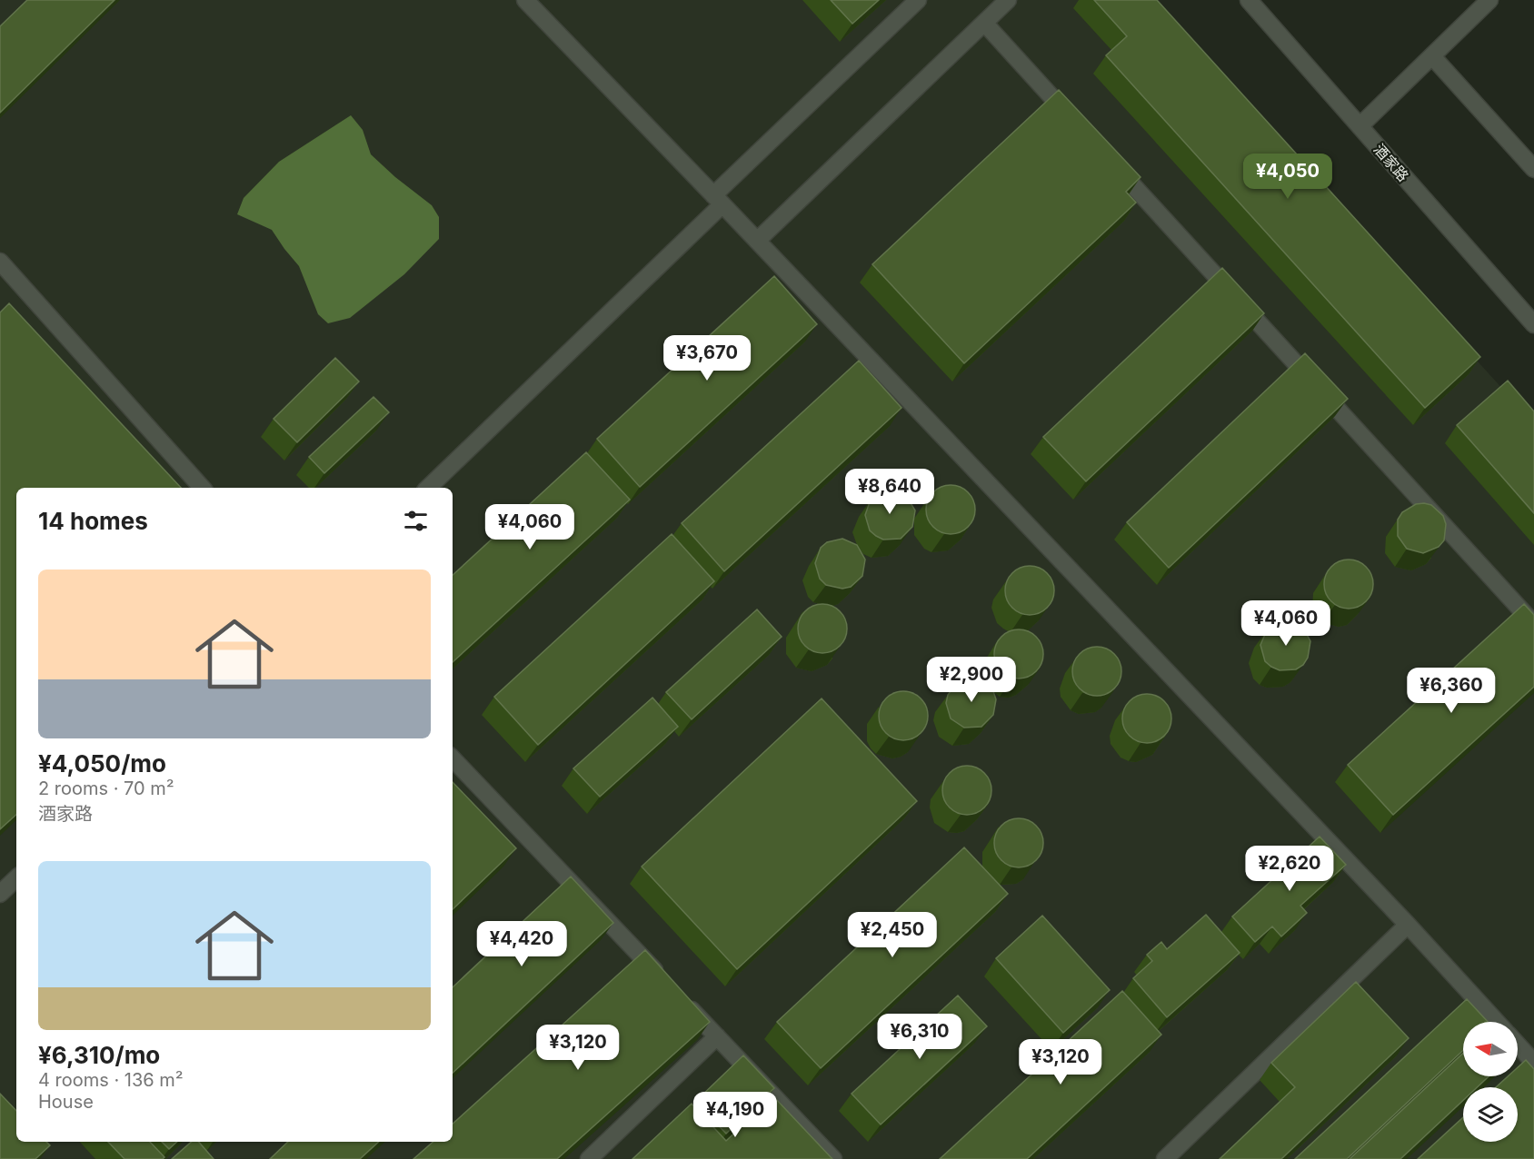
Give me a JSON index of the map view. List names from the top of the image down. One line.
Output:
{"streets":{"street":["酒家路"]},"north":"left","page":{"price":["¥4,050","¥3,670","¥8,640","¥4,060","¥4,060","¥2,900","¥6,360","¥2,620","¥2,450","¥4,420","¥6,310","¥3,120","¥3,120","¥4,190"],"heading":"14 homes","list":[{"name":"¥4,050/mo","note":"2 rooms · 70 m² · 酒家路"},{"name":"¥6,310/mo","note":"4 rooms · 136 m² · House"}]}}
